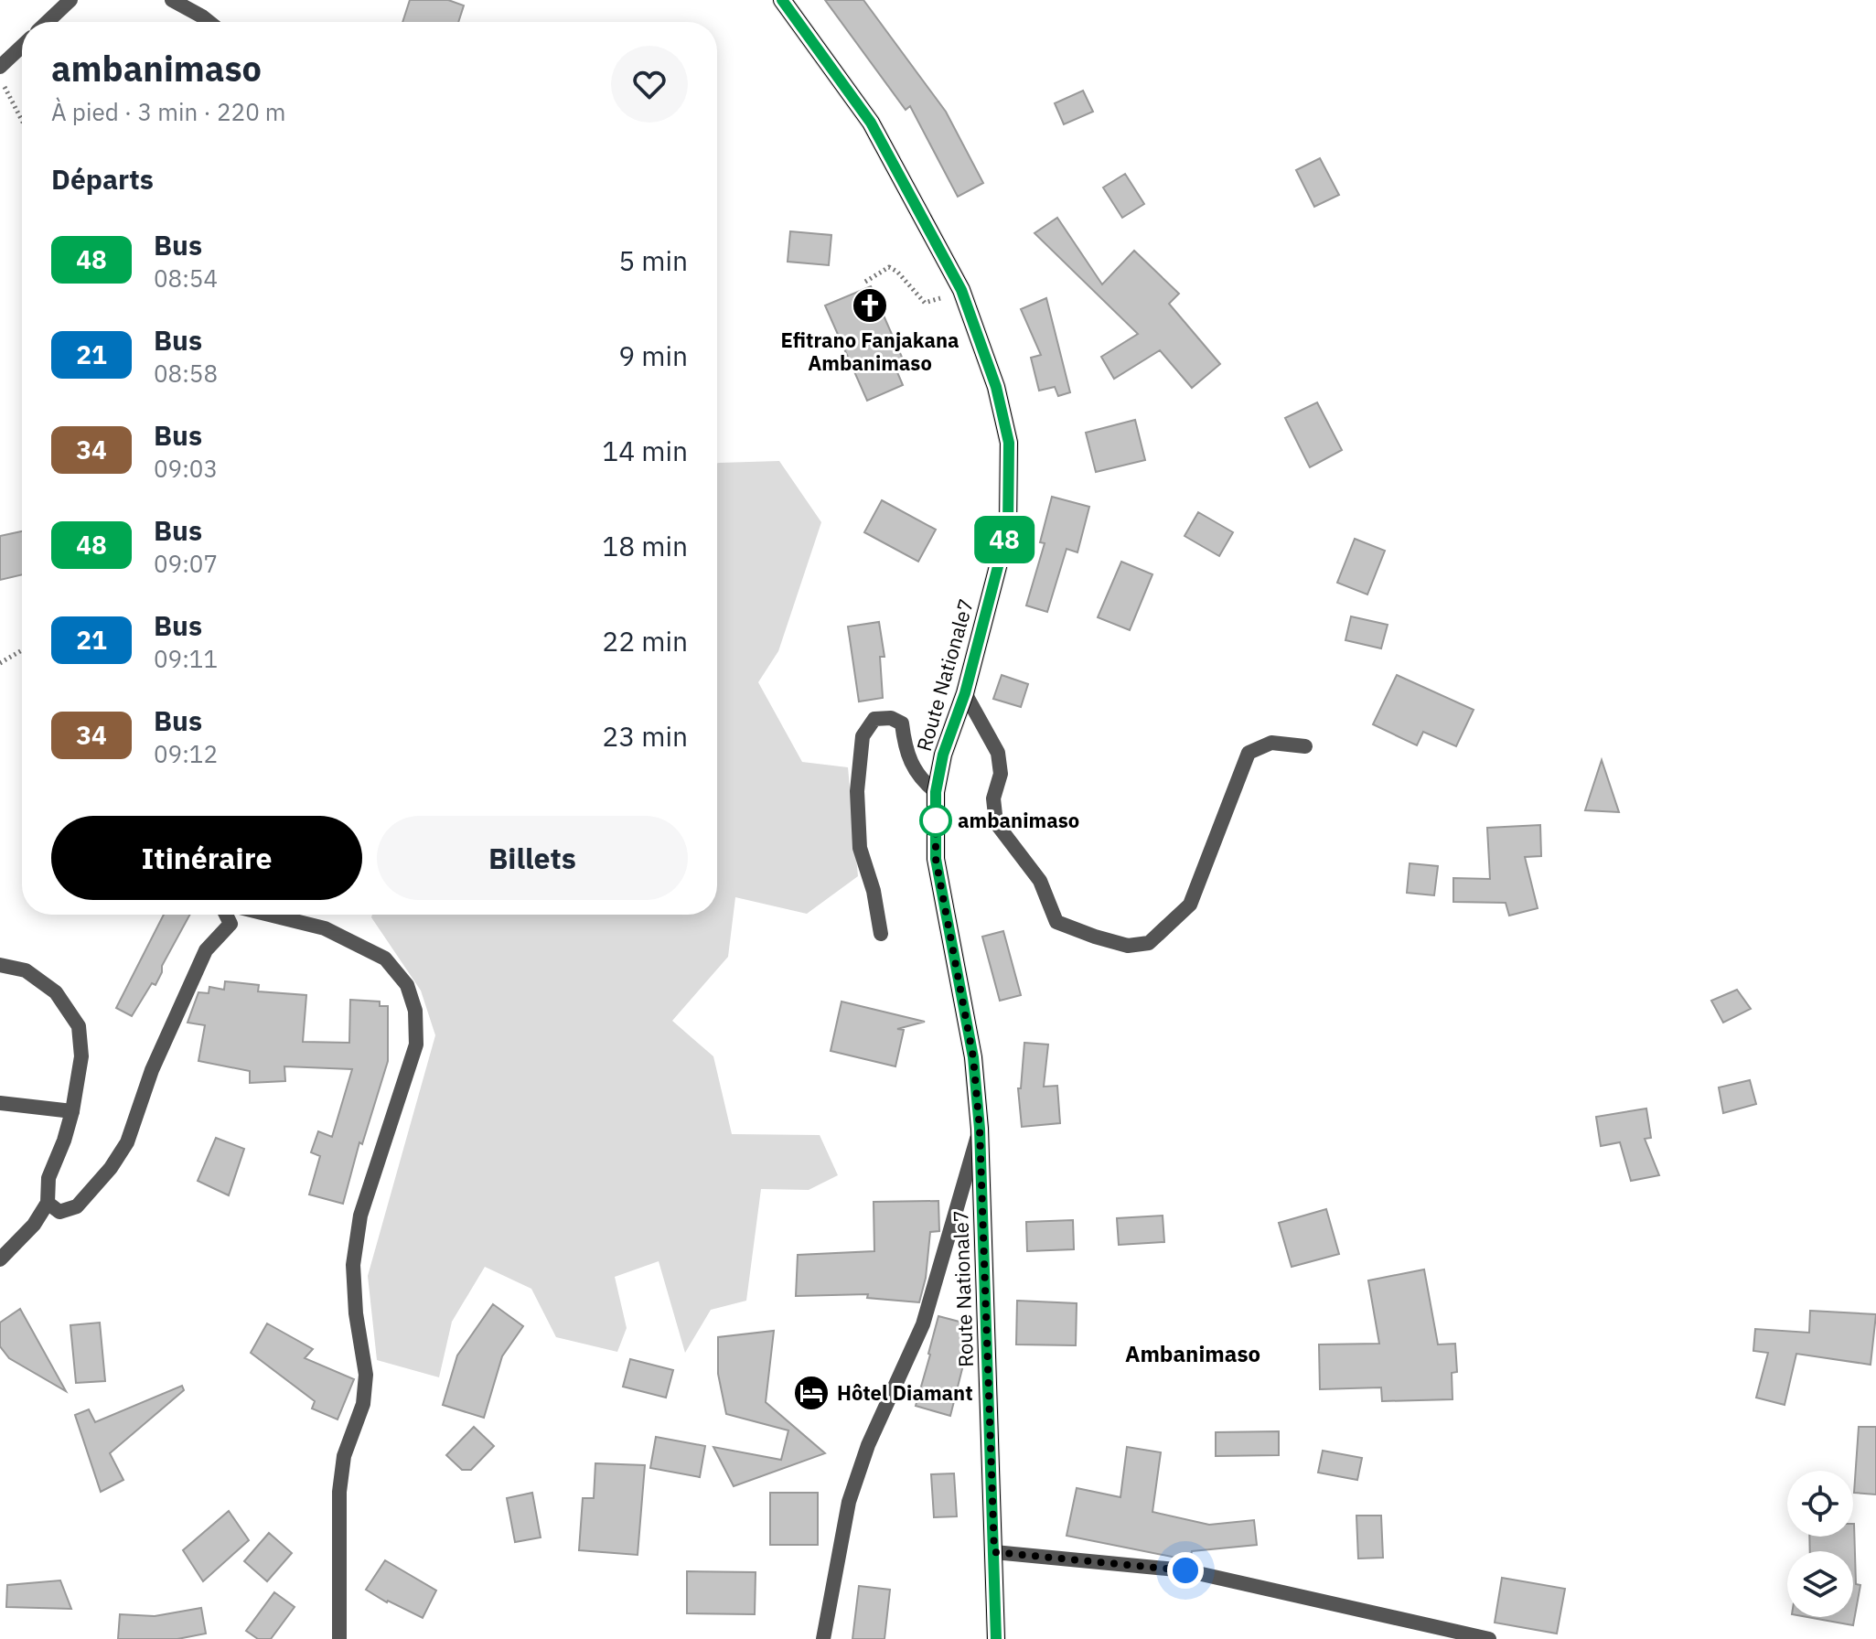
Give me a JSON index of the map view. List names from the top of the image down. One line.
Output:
{"streets":{"main road":["Route Nationale7"]},"districts":["Ambanimaso"],"places":{"church":["Efitrano Fanjakana Ambanimaso"],"other":["ambanimaso"],"hotel":["Hôtel Diamant"]},"lines":["bus line 48"],"page":{"on_map":"48","heading":[["ambanimaso","À pied · 3 min · 220 m"],"Départs"],"list":[{"mark":"48","name":"Bus","note":"08:54","value":"5 min"},{"mark":"21","name":"Bus","note":"08:58","value":"9 min"},{"mark":"34","name":"Bus","note":"09:03","value":"14 min"},{"mark":"48","name":"Bus","note":"09:07","value":"18 min"},{"mark":"21","name":"Bus","note":"09:11","value":"22 min"},{"mark":"34","name":"Bus","note":"09:12","value":"23 min"}],"buttons":["Itinéraire","Billets"]}}
